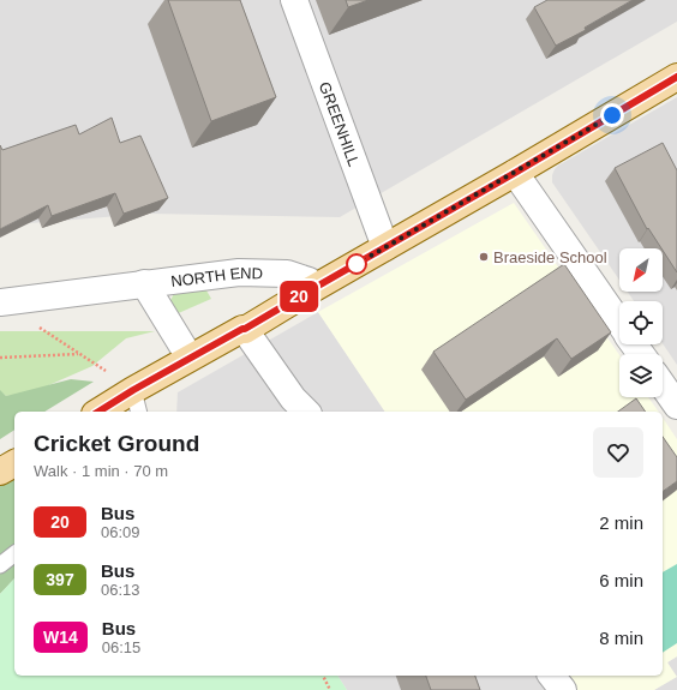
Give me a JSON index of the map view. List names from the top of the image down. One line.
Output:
{"streets":{"street":["GREENHILL","NORTH END"]},"places":["Braeside School"],"lines":["bus line 20"],"north":"bottom left","page":{"on_map":"20","heading":["Cricket Ground","Walk · 1 min · 70 m"],"list":[{"mark":"20","name":"Bus","note":"06:09","value":"2 min"},{"mark":"397","name":"Bus","note":"06:13","value":"6 min"},{"mark":"W14","name":"Bus","note":"06:15","value":"8 min"}]}}
